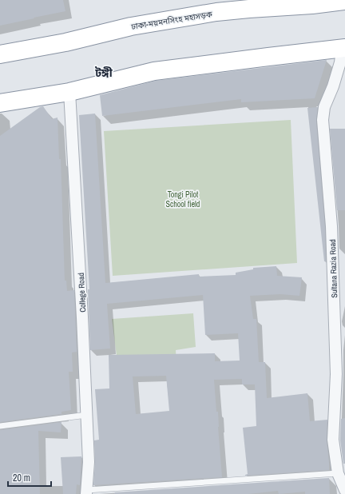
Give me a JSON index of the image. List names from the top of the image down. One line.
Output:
{"streets":{"highway":["ঢাকা-ময়মনসিংহ মহাসড়ক"],"street":["Sultana Razia Road","College Road"]},"districts":["টঙ্গী"],"parks":["Tongi Pilot School field"],"scale_bar":"20 m"}
